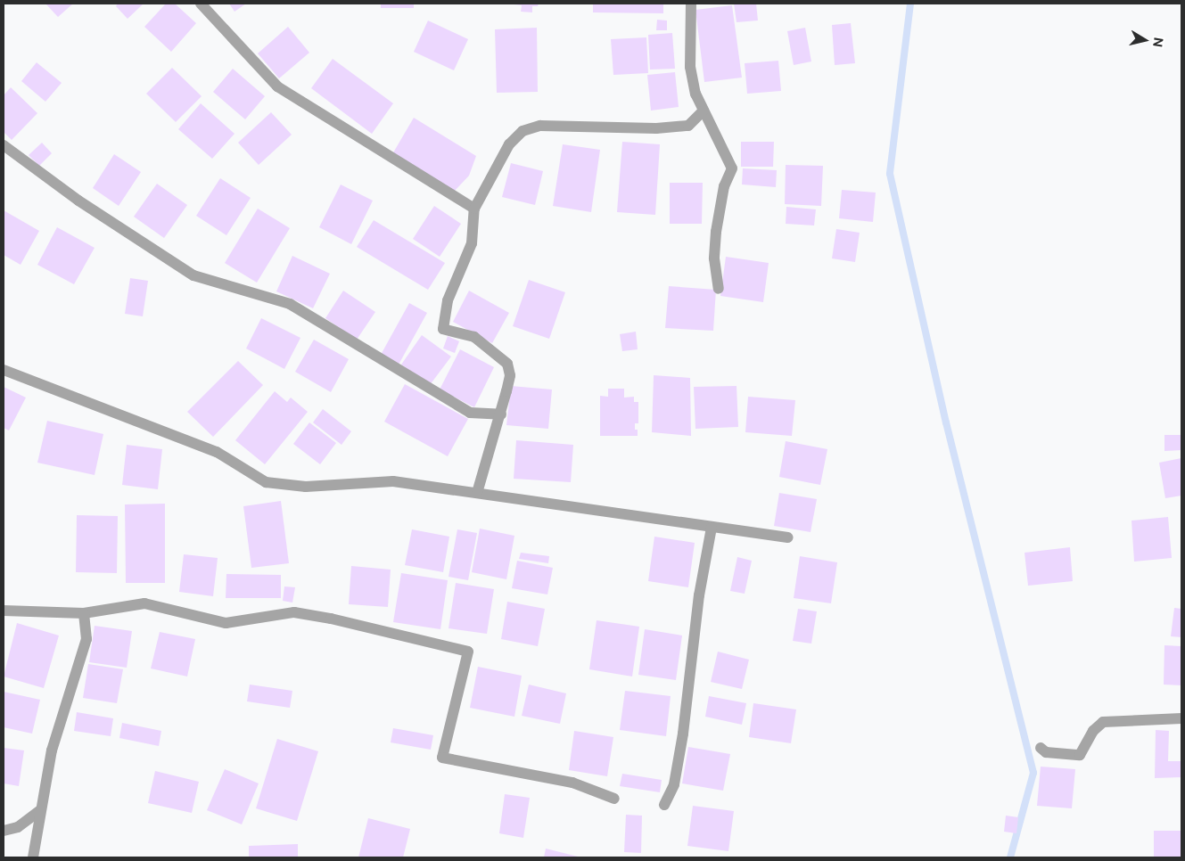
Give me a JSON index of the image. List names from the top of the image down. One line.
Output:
{"north":"right"}
